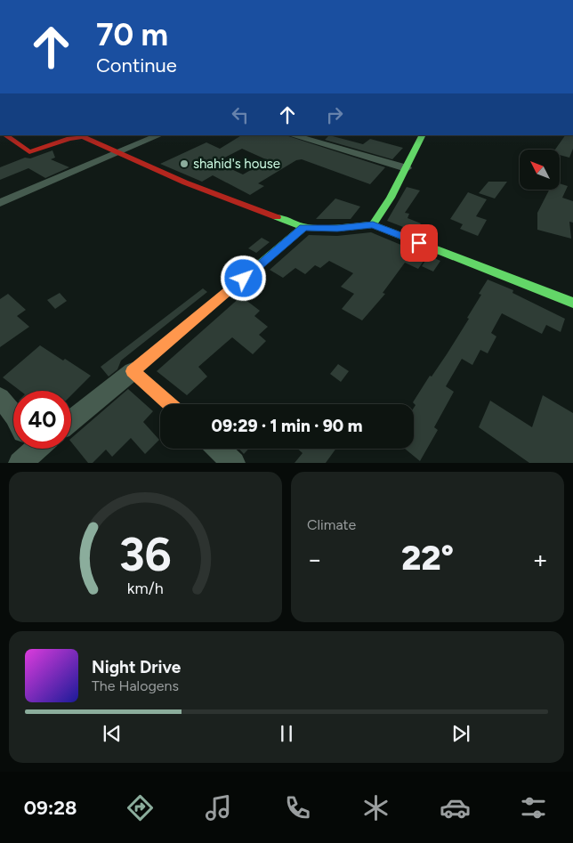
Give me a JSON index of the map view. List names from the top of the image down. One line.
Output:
{"places":["shahid's house"],"north":"top left","page":{"turn":["70 m","Continue"],"limit":"40","trip":"09:29 · 1 min · 90 m","tile":"Climate","heat":["−","22°","+"],"song":["Night Drive","The Halogens"],"tabs":"09:28","gauge":["36","km/h"]}}
